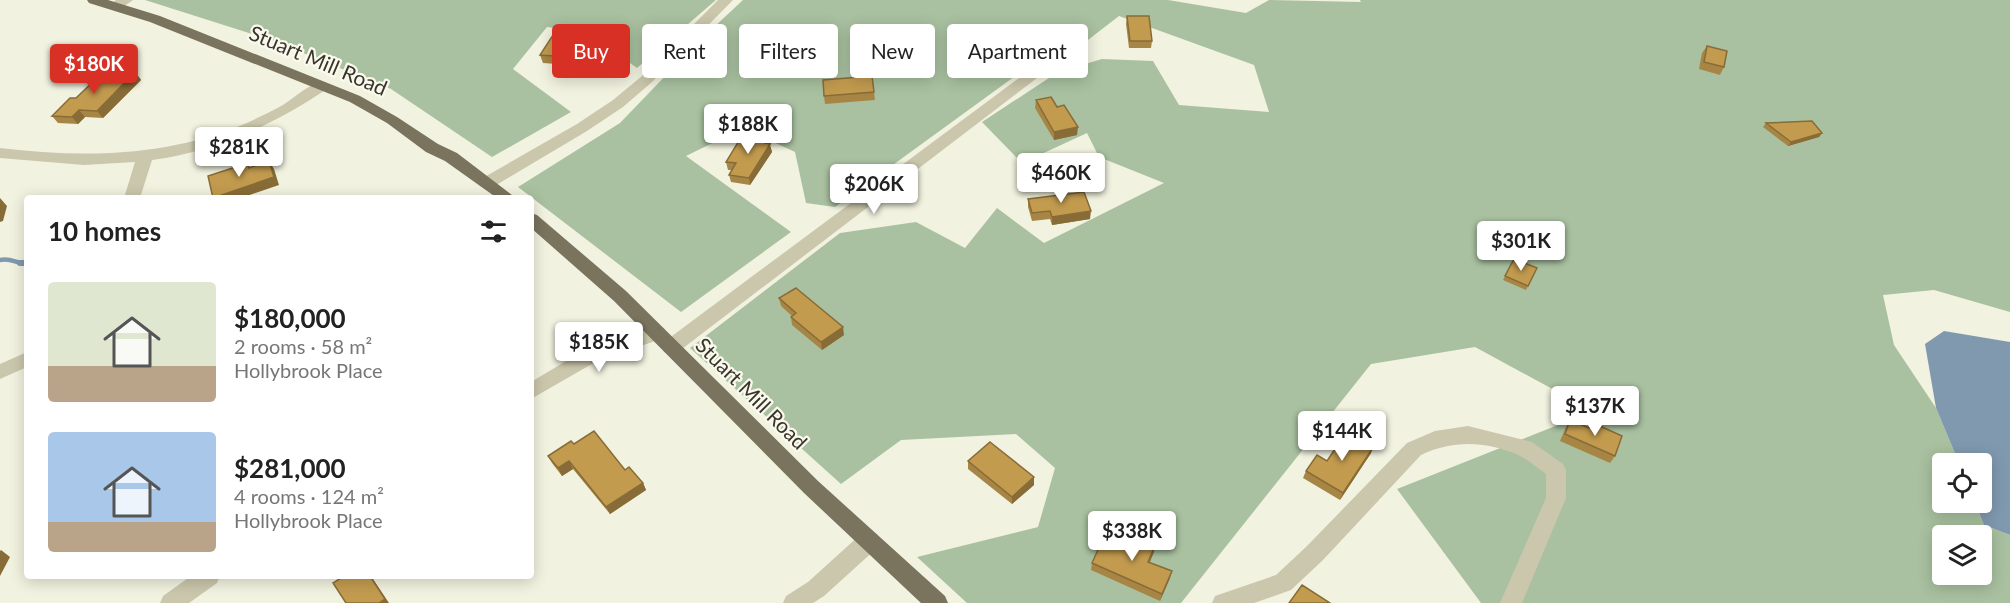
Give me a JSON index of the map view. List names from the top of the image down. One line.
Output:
{"streets":{"main road":["Stuart Mill Road"]},"page":{"chip":["Buy","Rent","Filters","New","Apartment"],"price":["$180K","$188K","$281K","$460K","$206K","$301K","$185K","$137K","$144K","$338K"],"heading":"10 homes","list":[{"name":"$180,000","note":"2 rooms · 58 m² · Hollybrook Place"},{"name":"$281,000","note":"4 rooms · 124 m² · Hollybrook Place"}]}}
